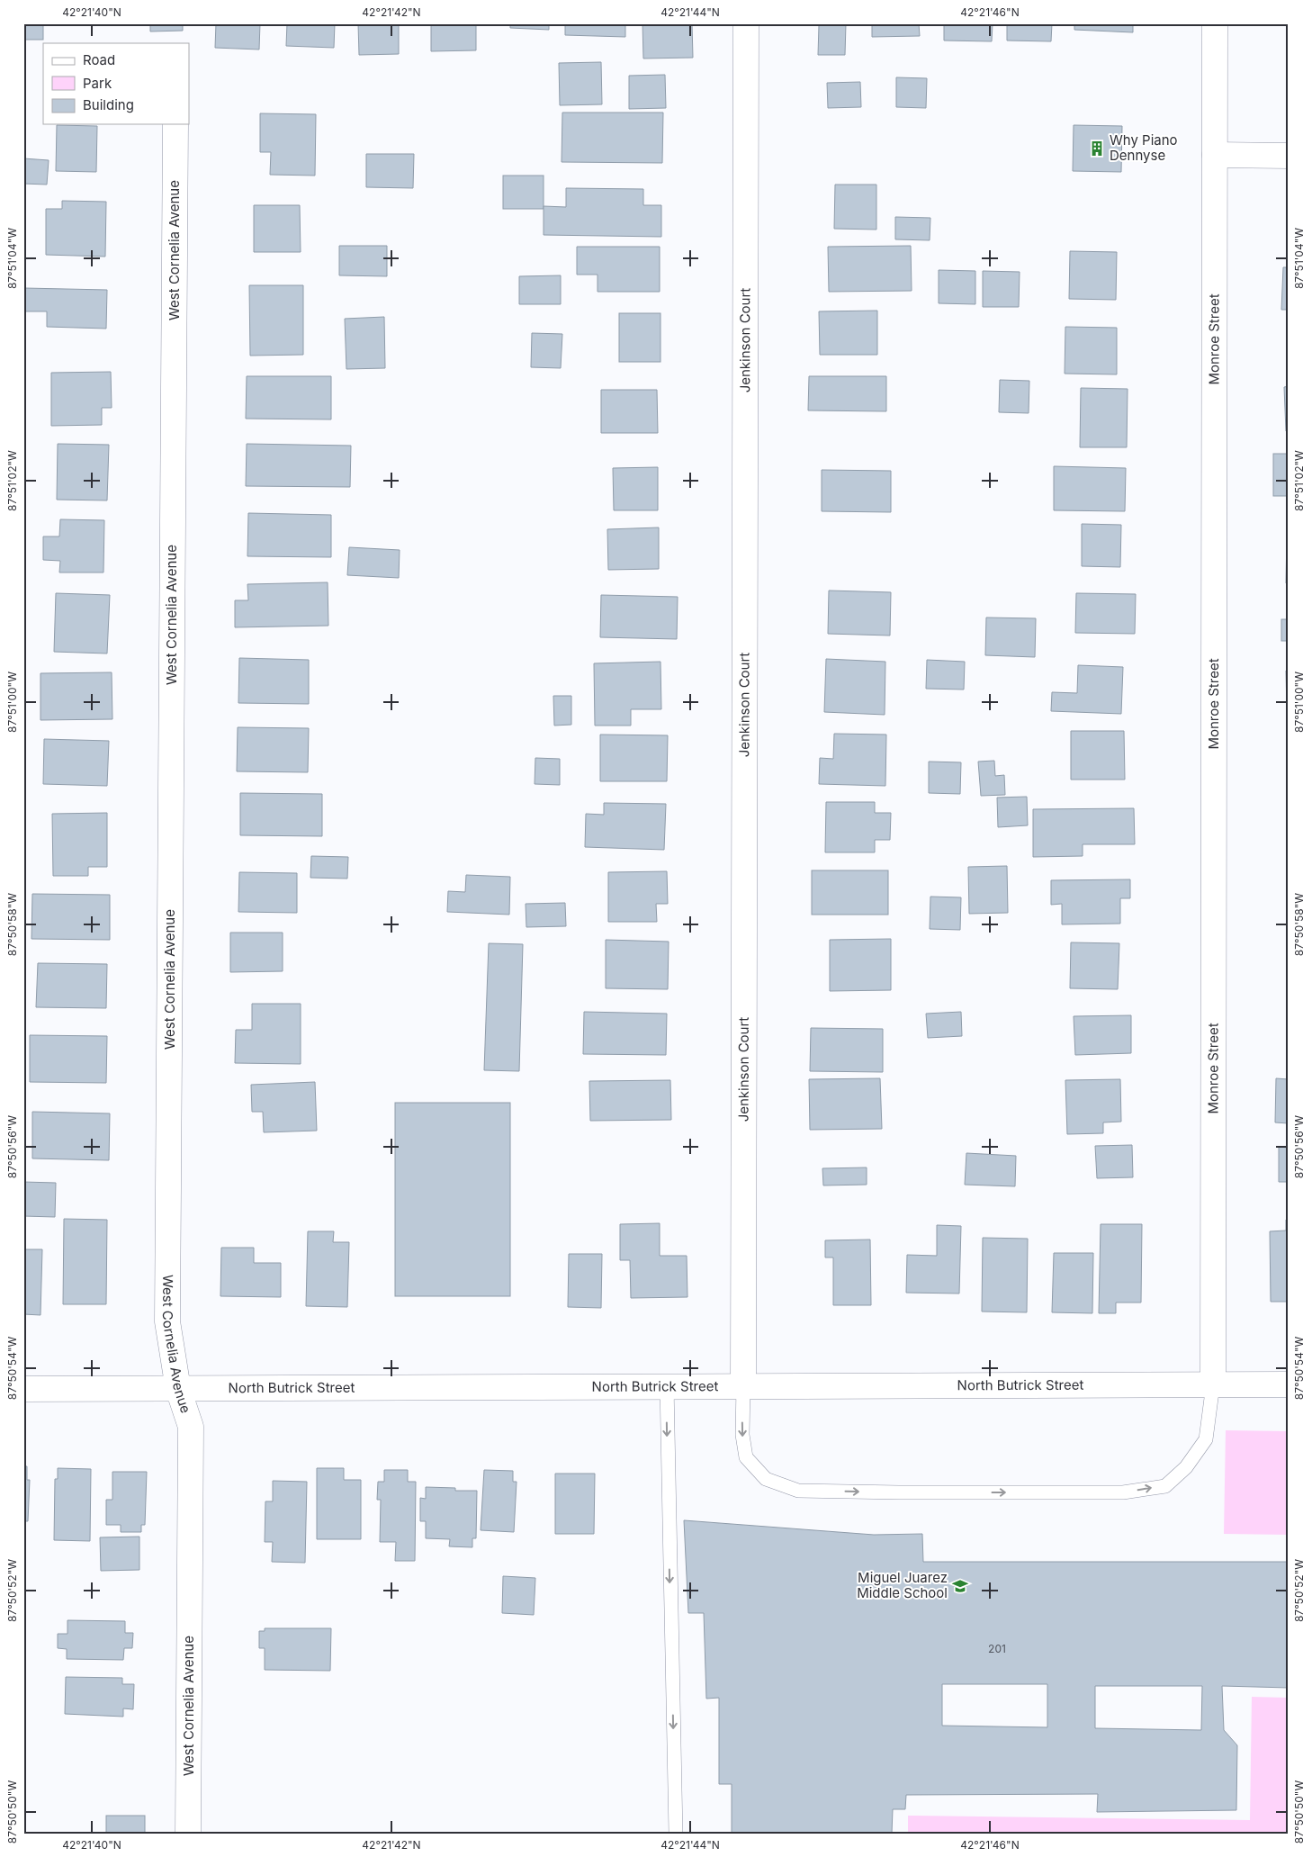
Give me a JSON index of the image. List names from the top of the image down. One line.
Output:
{"streets":{"street":["West Cornelia Avenue","Monroe Street","Jenkinson Court","North Butrick Street"]},"crossings":[["West Cornelia Avenue","North Butrick Street"],["Monroe Street","North Butrick Street"],["Jenkinson Court","North Butrick Street"]],"places":{"building":["Why Piano Dennyse"],"school or university":["Miguel Juarez Middle School"]},"house_numbers":["201"],"legend":["Road","Park","Building"],"coordinates":["42°21'40\"N","42°21'42\"N","42°21'44\"N","42°21'46\"N","87°51'04\"W","87°51'02\"W","87°51'00\"W","87°50'58\"W","87°50'56\"W","87°50'54\"W","87°50'52\"W","87°50'50\"W"]}
